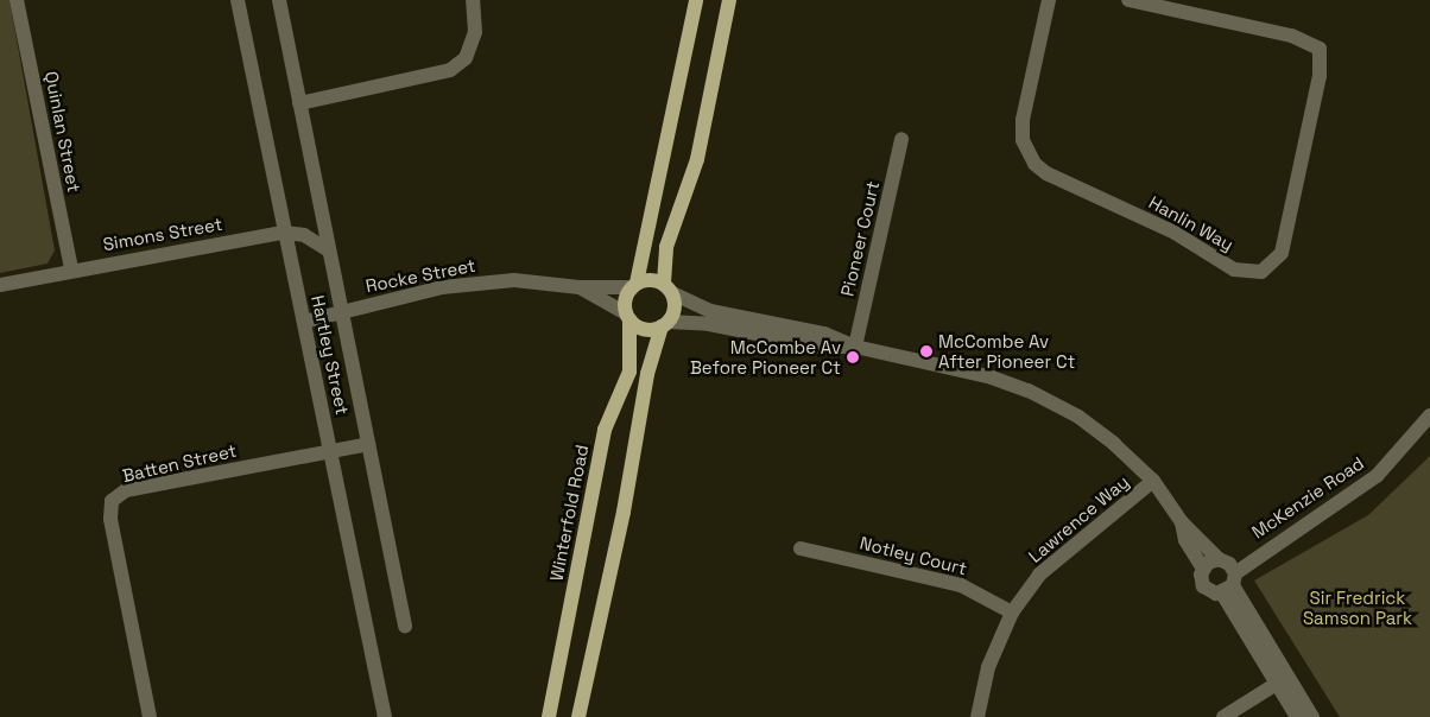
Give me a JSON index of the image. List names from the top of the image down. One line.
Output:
{"streets":{"main road":["Winterfold Road"],"street":["Quinlan Street","Hanlin Way","Simons Street","Pioneer Court","Rocke Street","Hartley Street","Batten Street","McKenzie Road","Lawrence Way","Notley Court"]},"crossings":[["Quinlan Street","Simons Street"],["Simons Street","Hartley Street"],["Rocke Street","Hartley Street"],["Rocke Street","Winterfold Road"],["Hartley Street","Batten Street"],["Lawrence Way","Notley Court"]],"parks":["Sir Fredrick Samson Park"],"places":["McCombe Av After Pioneer Ct","McCombe Av Before Pioneer Ct"]}
